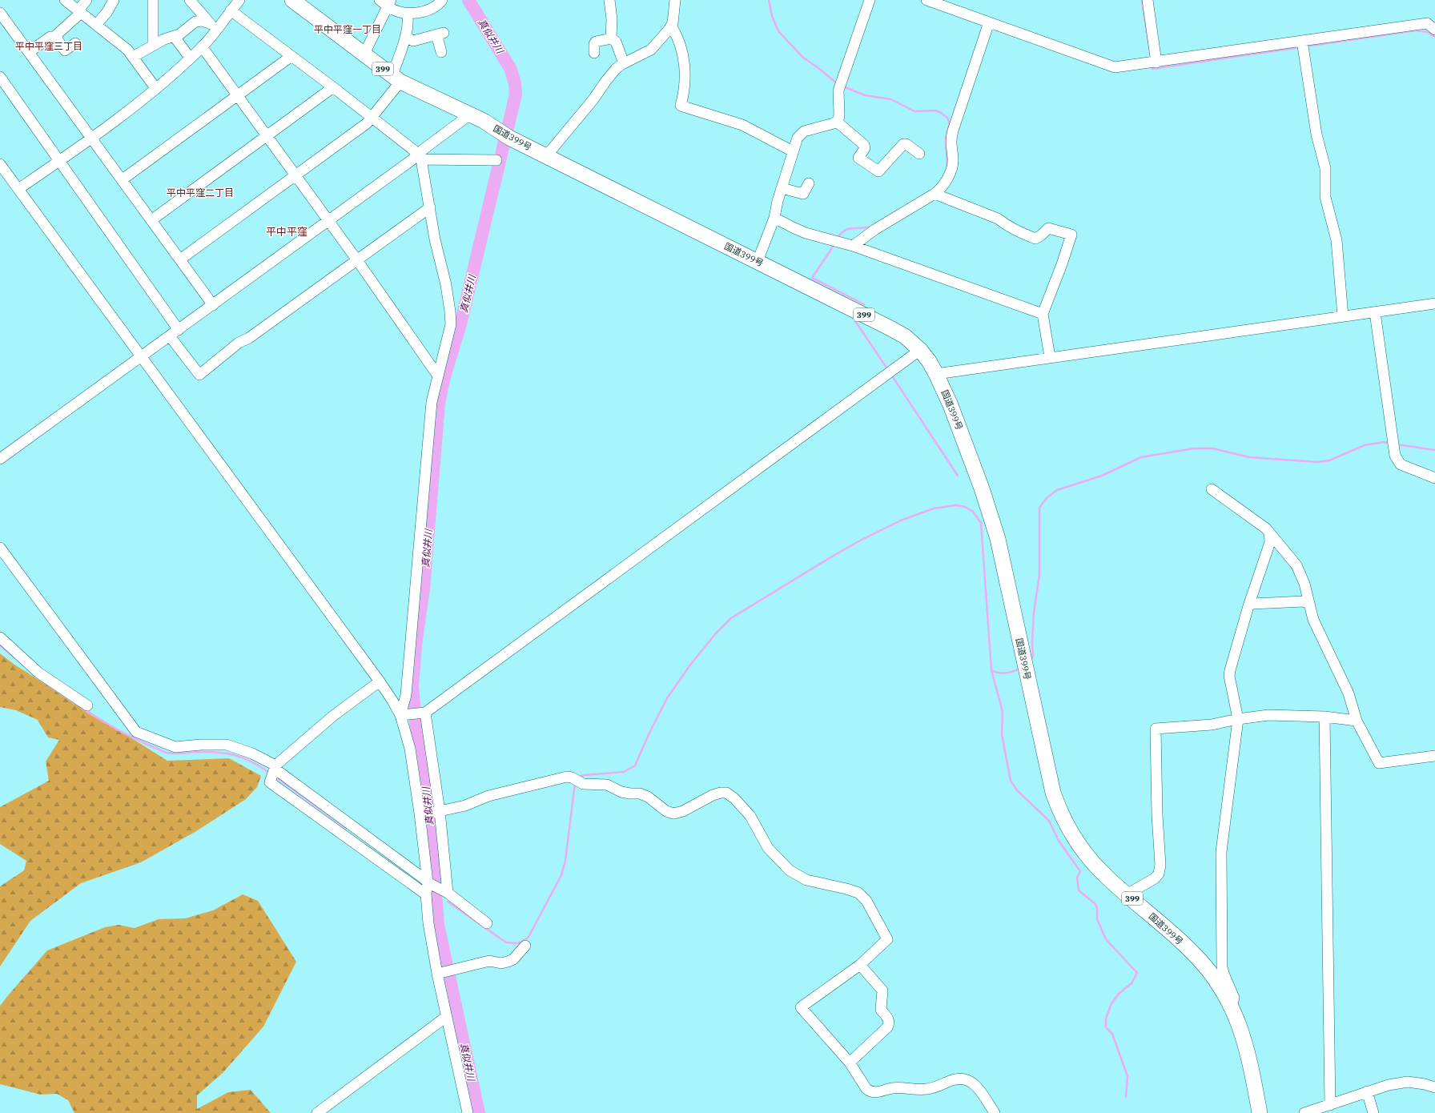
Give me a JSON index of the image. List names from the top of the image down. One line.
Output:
{"streets":{"highway":["399","国道399号"]},"districts":["平中平窪一丁目","平中平窪三丁目","平中平窪二丁目","平中平窪"],"water":["真似井川"]}
